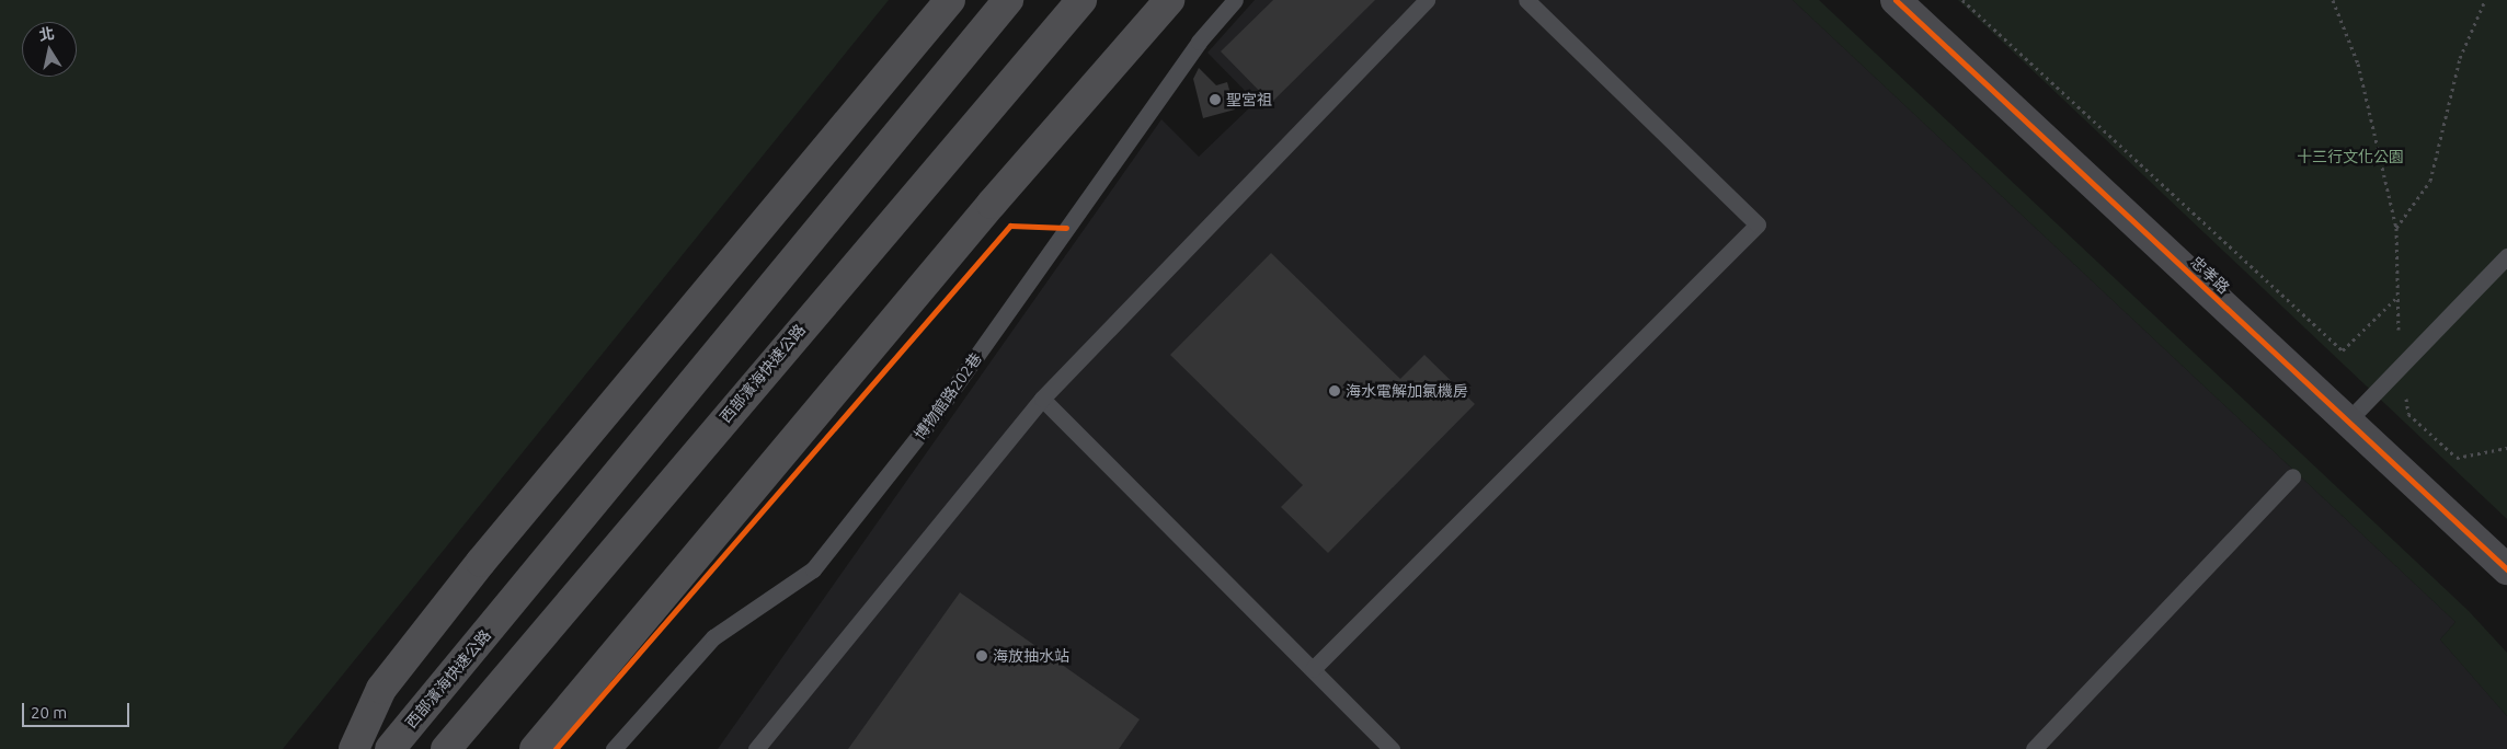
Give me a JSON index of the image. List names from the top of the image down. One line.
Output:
{"streets":{"highway":["西部濱海快速公路"],"street":["忠孝路"],"lane":["博物館路202巷"]},"parks":["十三行文化公園"],"places":["聖宮祖","海水電解加氯機房","海放抽水站"],"scale_bar":"20 m","north":"top"}
